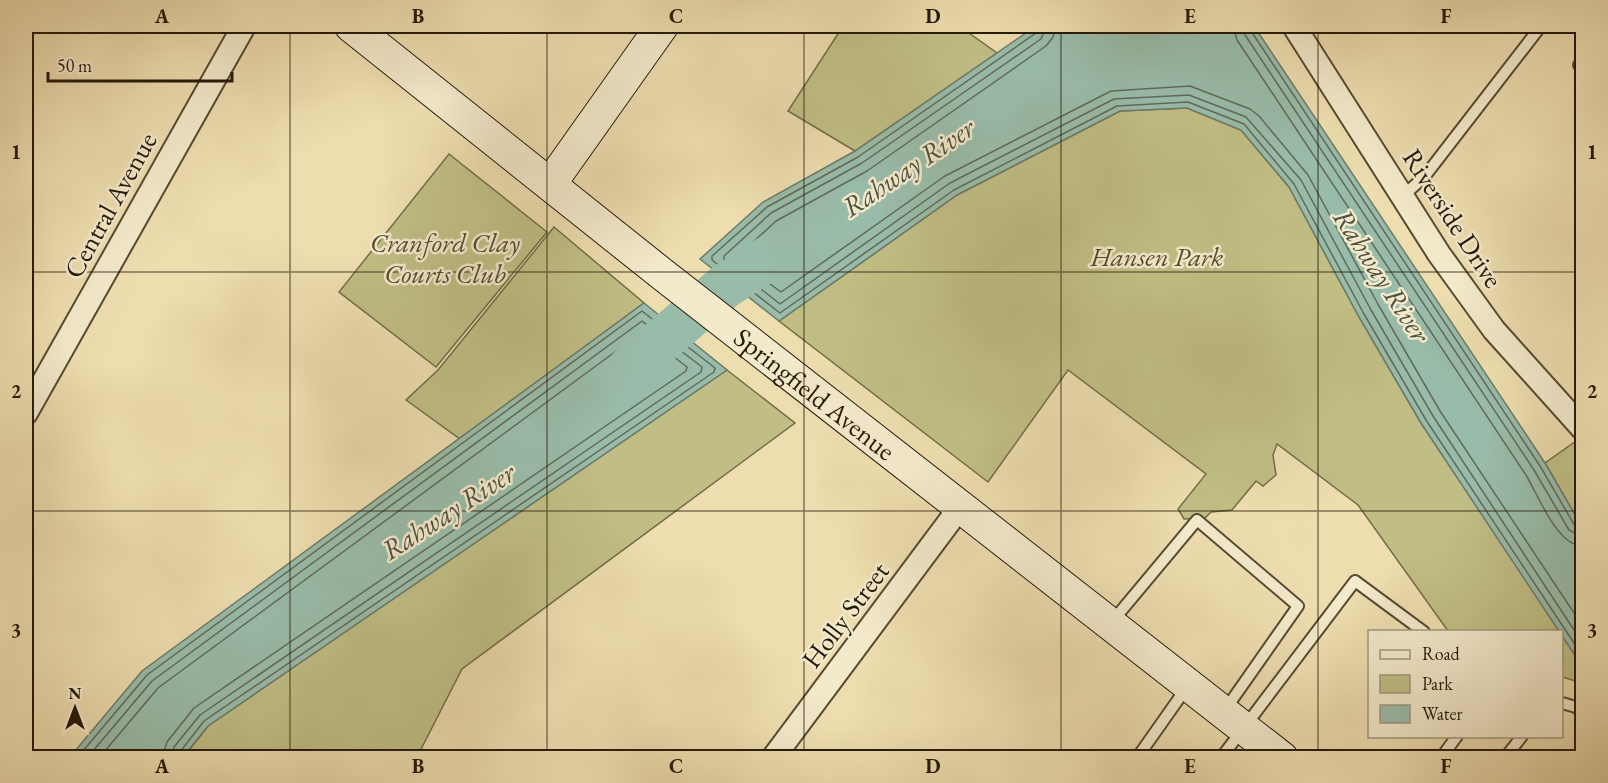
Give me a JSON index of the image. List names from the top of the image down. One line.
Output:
{"streets":{"street":["Central Avenue","Riverside Drive","Springfield Avenue","Holly Street"]},"crossings":[["Springfield Avenue","Holly Street"]],"water":["Rahway River"],"parks":["Cranford Clay Courts Club","Hansen Park"],"legend":["Road","Park","Water"],"scale_bar":"50 m","north":"top","grid":{"columns":["A","B","C","D","E","F"],"rows":["1","2","3"]}}
